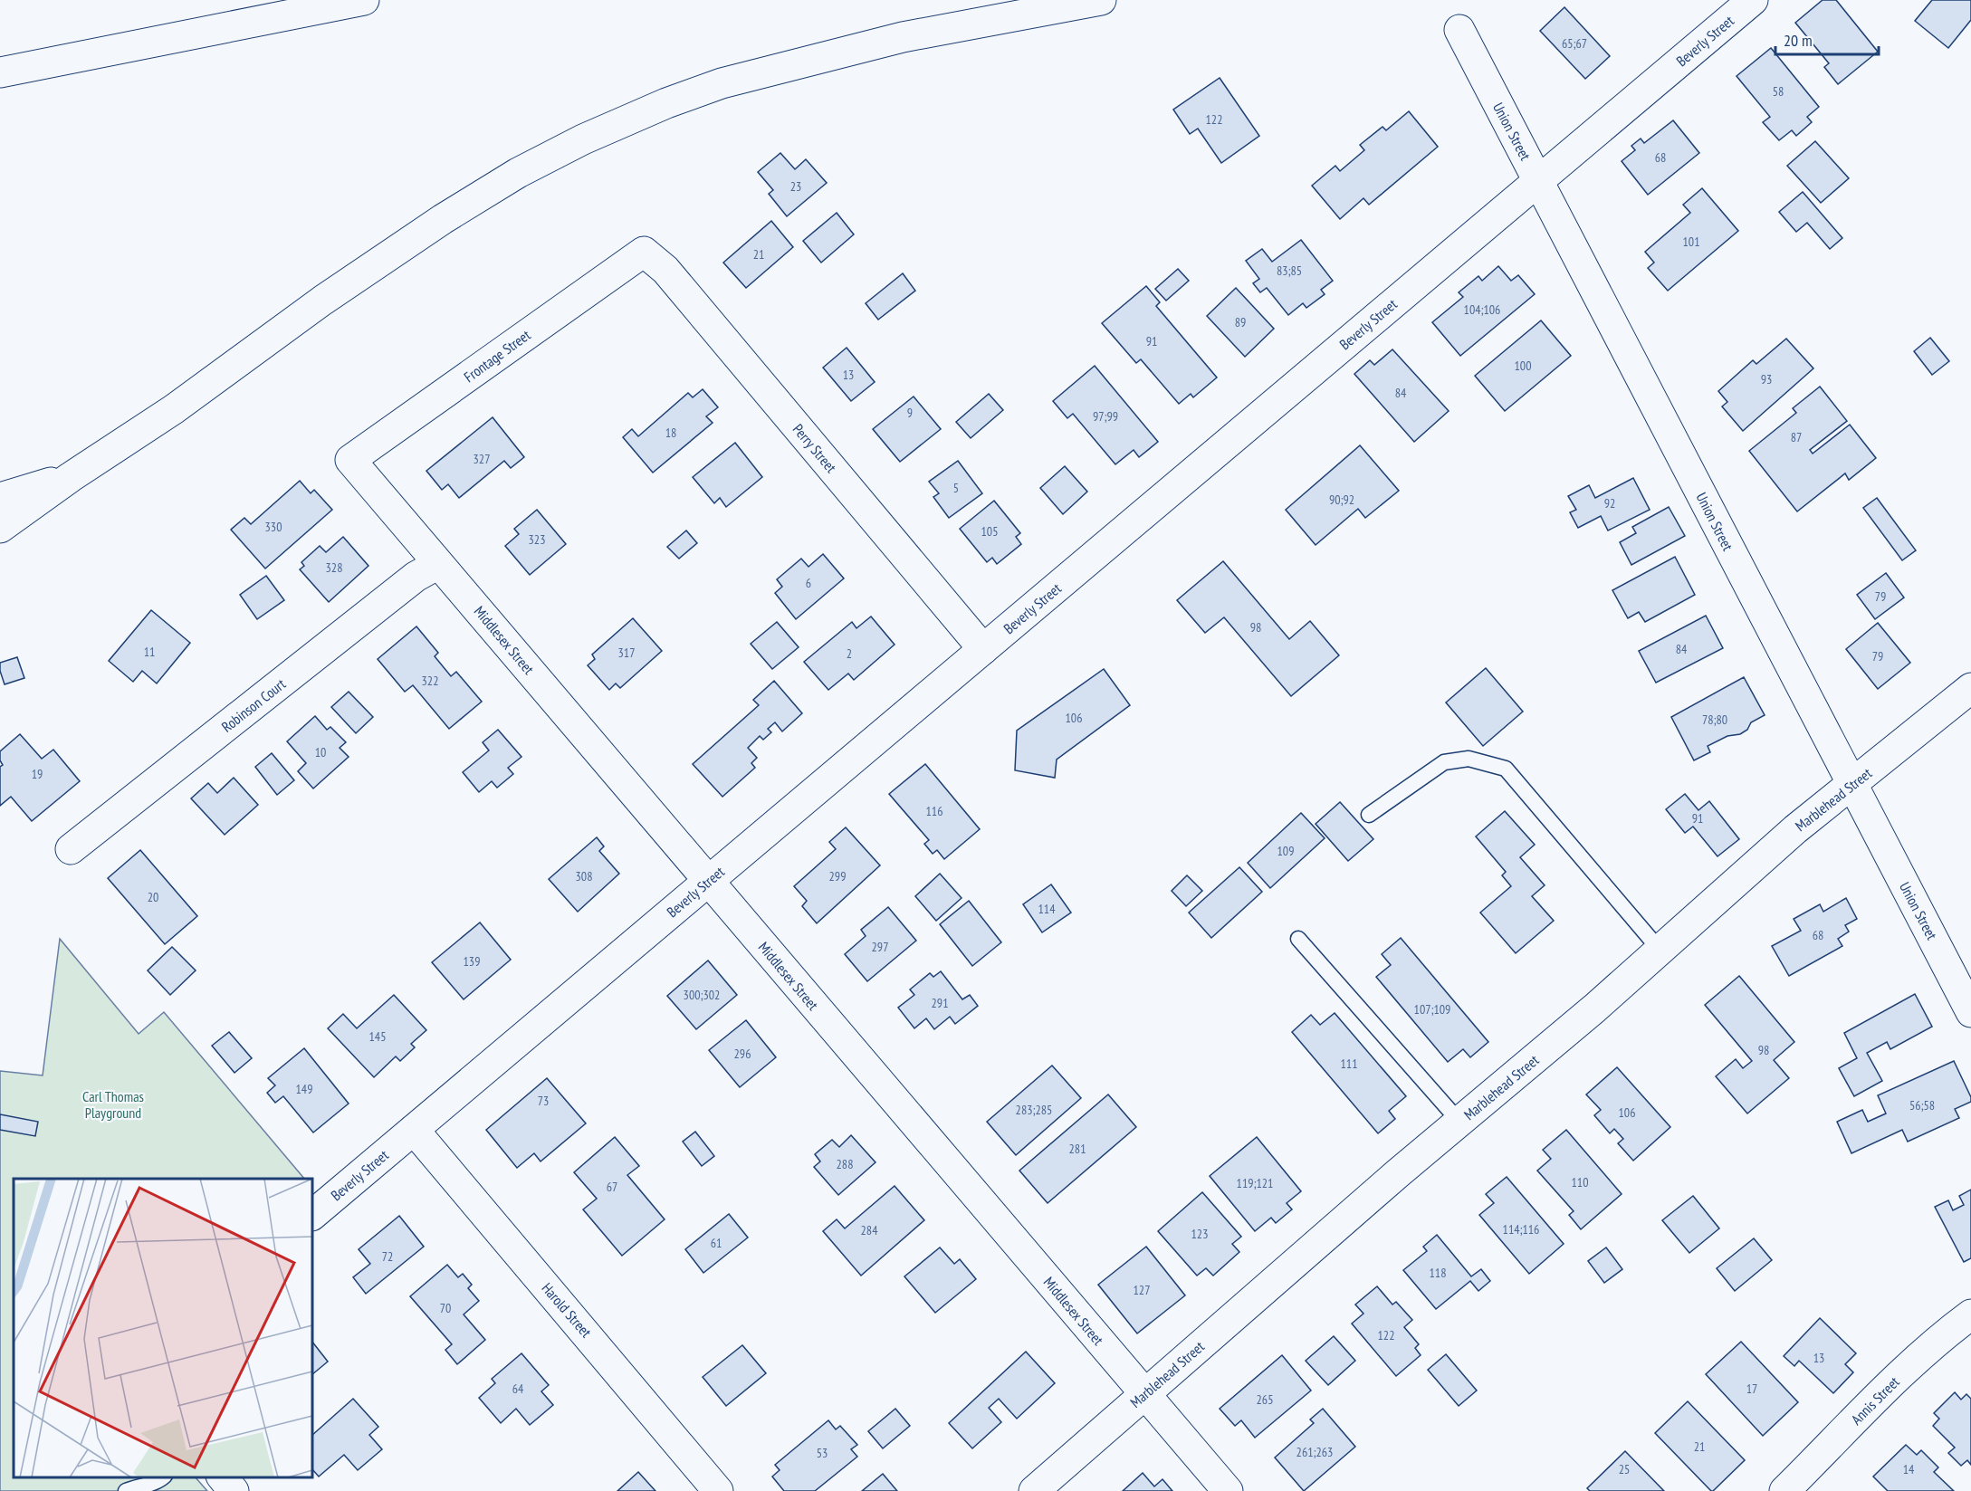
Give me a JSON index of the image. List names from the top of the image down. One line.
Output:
{"streets":{"main road":["Beverly Street","Union Street","Frontage Street","Perry Street","Middlesex Street","Robinson Court","Marblehead Street","Harold Street","Annis Street"]},"crossings":[["Beverly Street","Union Street"],["Beverly Street","Perry Street"],["Beverly Street","Middlesex Street"],["Beverly Street","Harold Street"],["Union Street","Marblehead Street"],["Frontage Street","Perry Street"],["Frontage Street","Middlesex Street"],["Middlesex Street","Robinson Court"],["Middlesex Street","Marblehead Street"]],"parks":["Carl Thomas Playground"],"house_numbers":["65;67","58","122","68","23","101","21","83;85","104;106","89","91","100","13","93","84","9","97;99","18","87","327","5","90;92","92","330","105","323","328","6","79","98","84","11","317","2","79","322","106","78;80","10","19","116","91","109","308","299","20","114","68","297","139","300;302","291","107;109","145","98","296","111","149","73","56;58","283;285","106","281","288","110","119;121","67","114;116","284","123","61","72","118","127","70","122","13","64","17","265","21","261;263","53","25","14"],"scale_bar":"20 m"}
